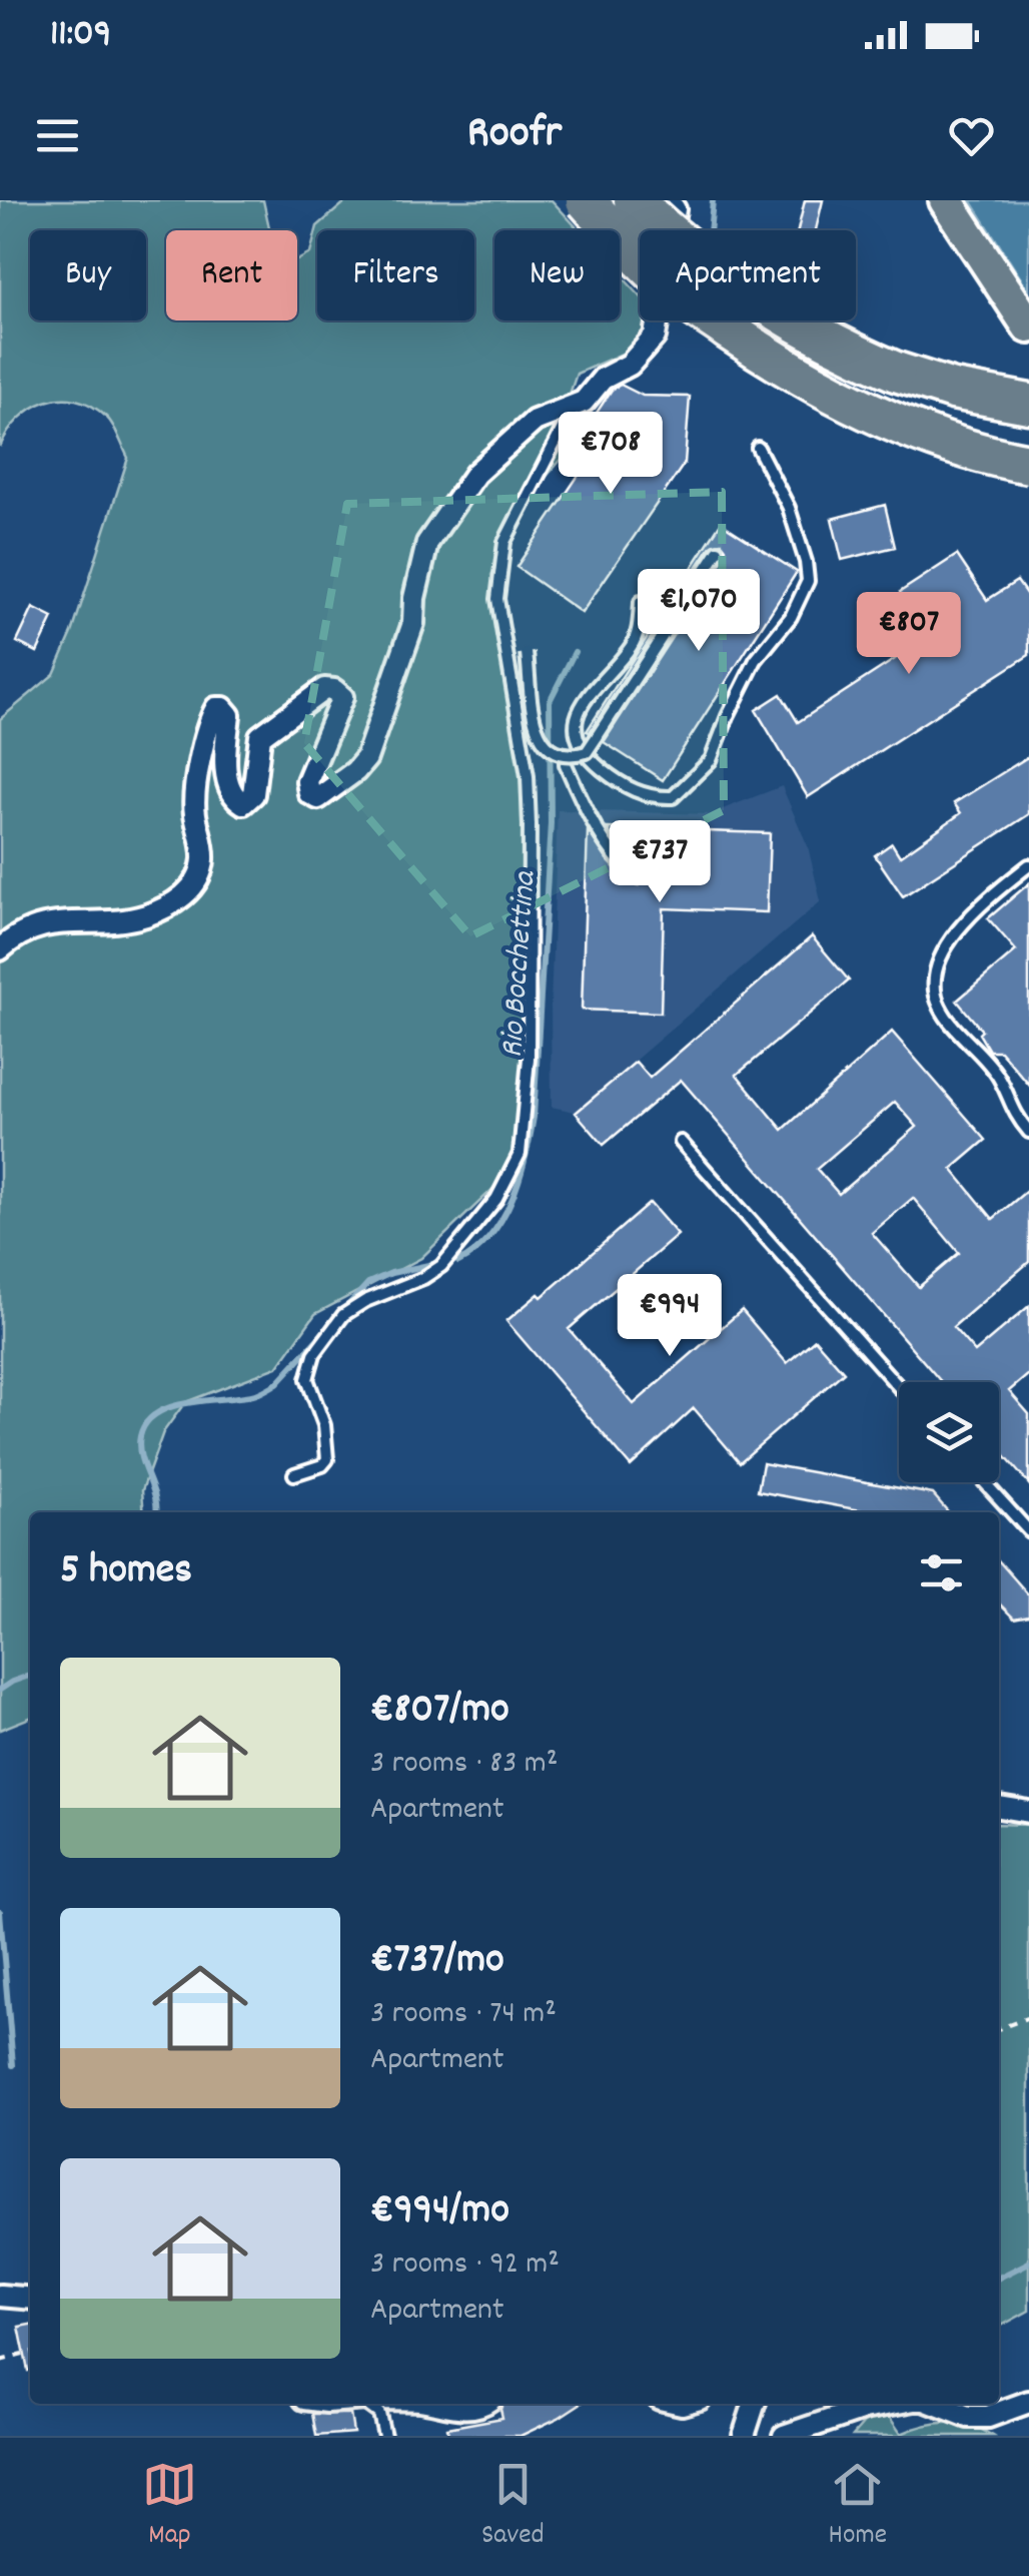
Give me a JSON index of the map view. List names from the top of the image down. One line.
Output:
{"water":["Rio Bocchettina"],"page":{"status":"11:09","header":"Roofr","chip":["Buy","Rent","Filters","New","Apartment"],"price":["€708","€1,070","€807","€737","€994"],"heading":"5 homes","list":[{"name":"€807/mo","note":"3 rooms · 83 m² · Apartment"},{"name":"€737/mo","note":"3 rooms · 74 m² · Apartment"},{"name":"€994/mo","note":"3 rooms · 92 m² · Apartment"}],"tabs":["Map","Saved","Home"]}}
